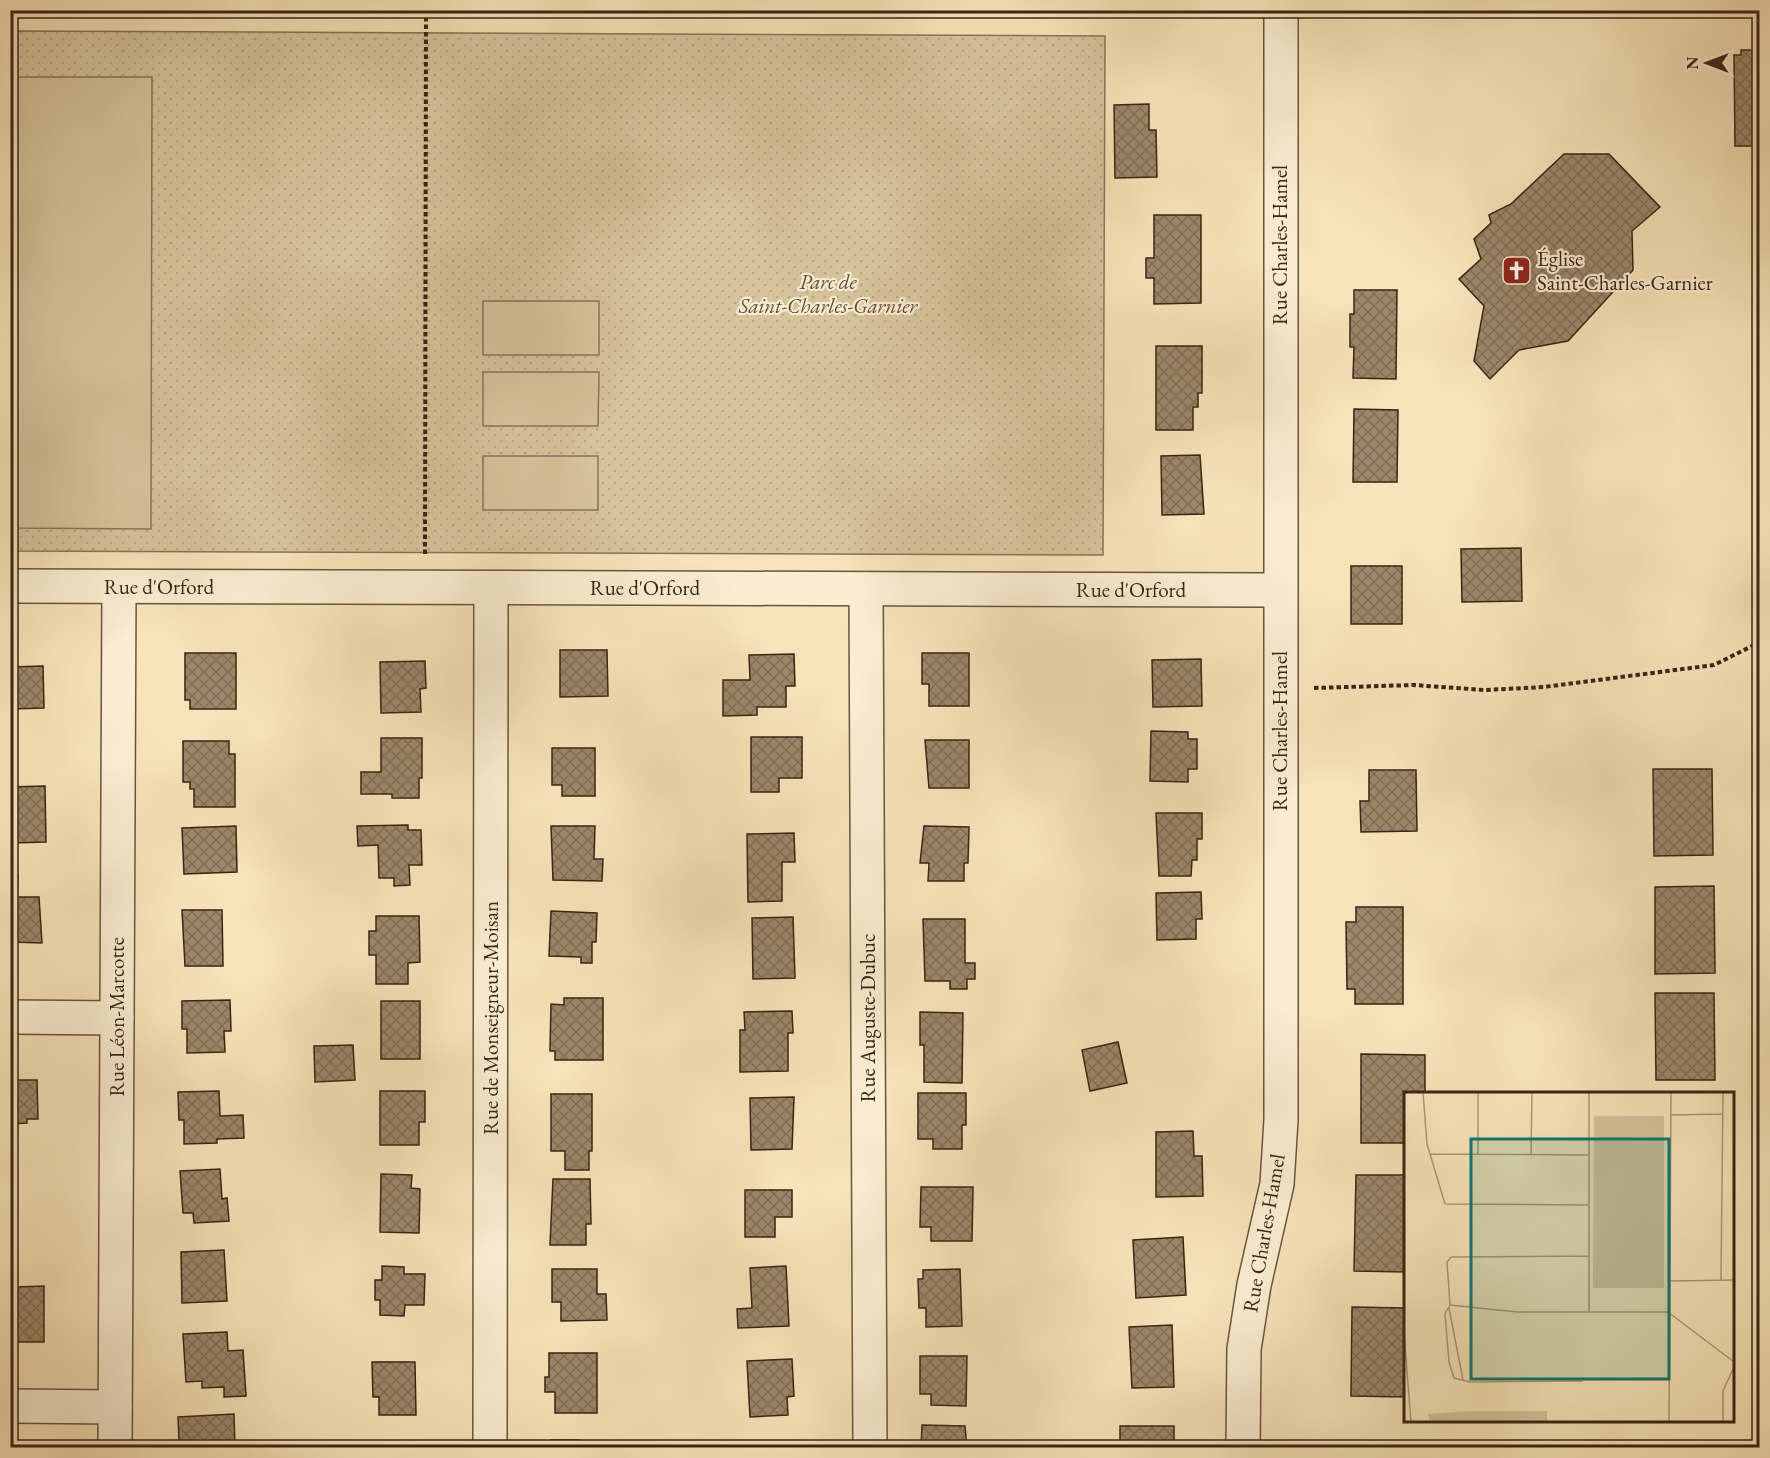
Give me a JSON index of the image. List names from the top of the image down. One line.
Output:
{"streets":{"street":["Rue Charles-Hamel","Rue d'Orford","Rue Léon-Marcotte","Rue de Monseigneur-Moisan","Rue Auguste-Dubuc"]},"crossings":[["Rue Charles-Hamel","Rue d'Orford"],["Rue d'Orford","Rue Léon-Marcotte"],["Rue d'Orford","Rue de Monseigneur-Moisan"],["Rue d'Orford","Rue Auguste-Dubuc"]],"parks":["Parc de Saint-Charles-Garnier"],"places":{"church":["Église Saint-Charles-Garnier"]},"north":"left"}
